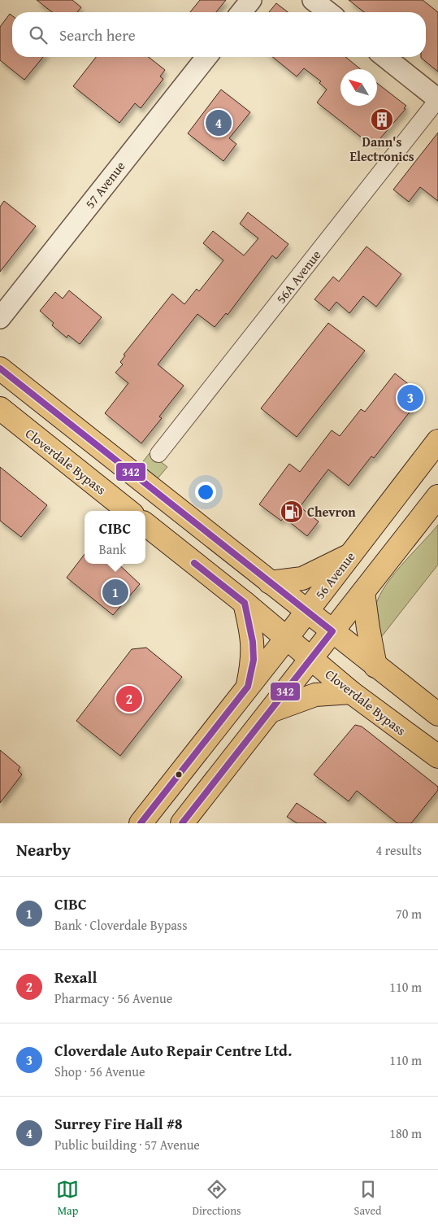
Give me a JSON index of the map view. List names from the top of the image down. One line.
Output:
{"streets":{"highway":["Cloverdale Bypass","56 Avenue"],"street":["57 Avenue","56A Avenue"]},"crossings":[["Cloverdale Bypass","56 Avenue"]],"places":{"building":["Dann's Electronics"],"fuel station":["Chevron"]},"lines":["transit line 342"],"north":"top left","page":{"search":"Search here","pins":["4","3","1","2"],"popup":["CIBC","Bank"],"heading":["Nearby","4 results"],"list":[{"mark":"1","name":"CIBC","note":"Bank · Cloverdale Bypass","value":"70 m"},{"mark":"2","name":"Rexall","note":"Pharmacy · 56 Avenue","value":"110 m"},{"mark":"3","name":"Cloverdale Auto Repair Centre Ltd.","note":"Shop · 56 Avenue","value":"110 m"},{"mark":"4","name":"Surrey Fire Hall #8","note":"Public building · 57 Avenue","value":"180 m"}],"nav":["Map","Directions","Saved"]}}
